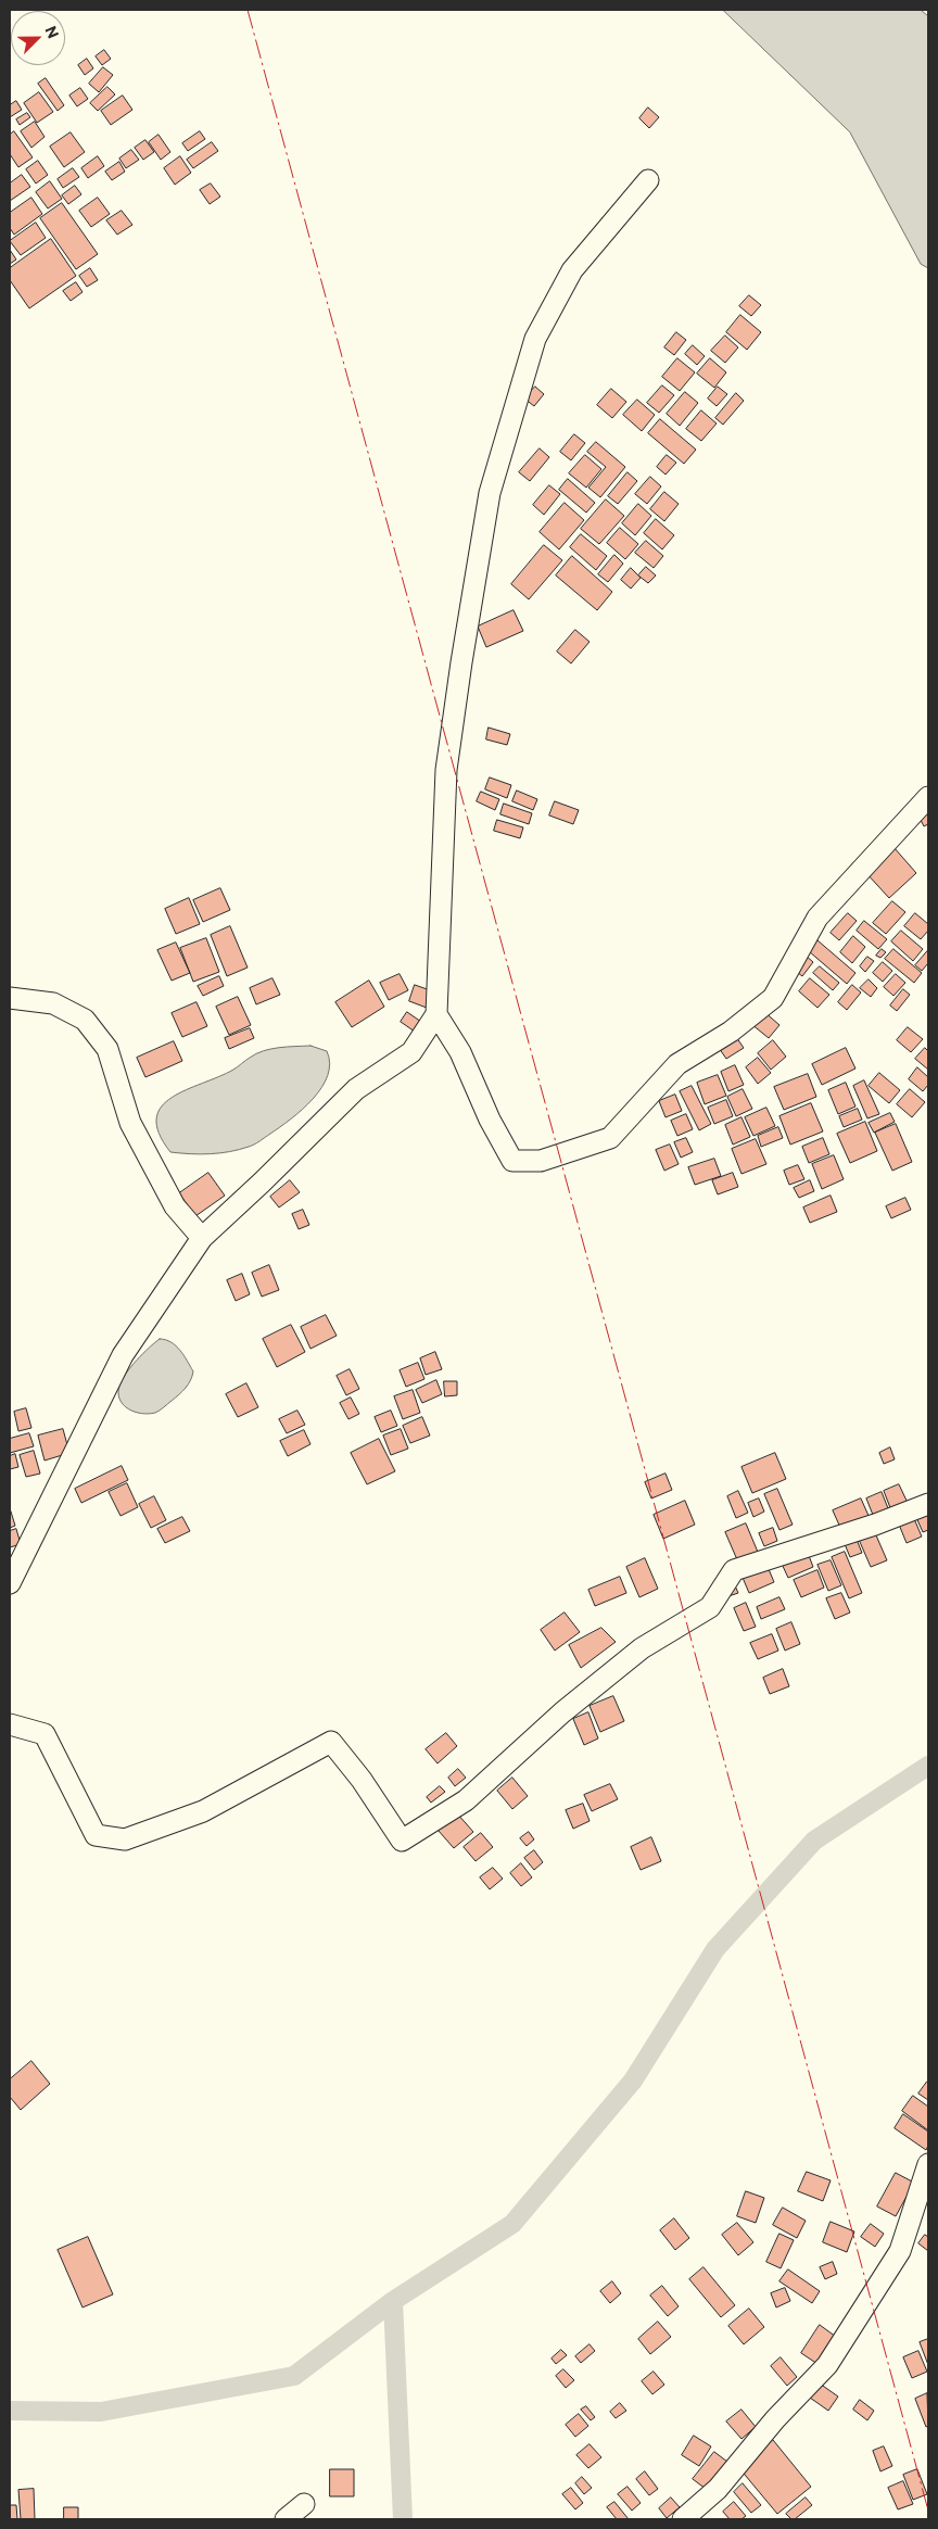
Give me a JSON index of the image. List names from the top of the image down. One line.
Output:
{"north":"top right"}
